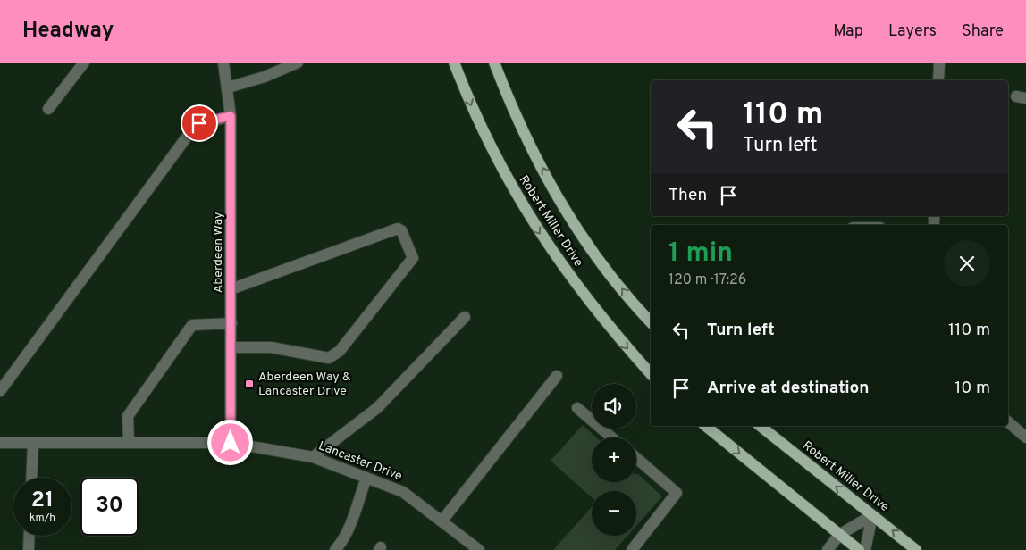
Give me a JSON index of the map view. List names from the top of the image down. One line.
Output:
{"streets":{"main road":["Robert Miller Drive"],"street":["Aberdeen Way","Lancaster Drive"]},"crossings":[["Aberdeen Way","Lancaster Drive"]],"places":{"transit":["Aberdeen Way & Lancaster Drive"]},"page":{"header":"Headway","nav":["Map","Layers","Share"],"turn":["110 m","Turn left"],"then":"Then","heading":["1 min","120 m · 17:26"],"list":[{"name":"Turn left","value":"110 m"},{"name":"Arrive at destination","value":"10 m"}],"map_buttons":["+","−"],"speed":"21 km/h","limit":"30"}}
